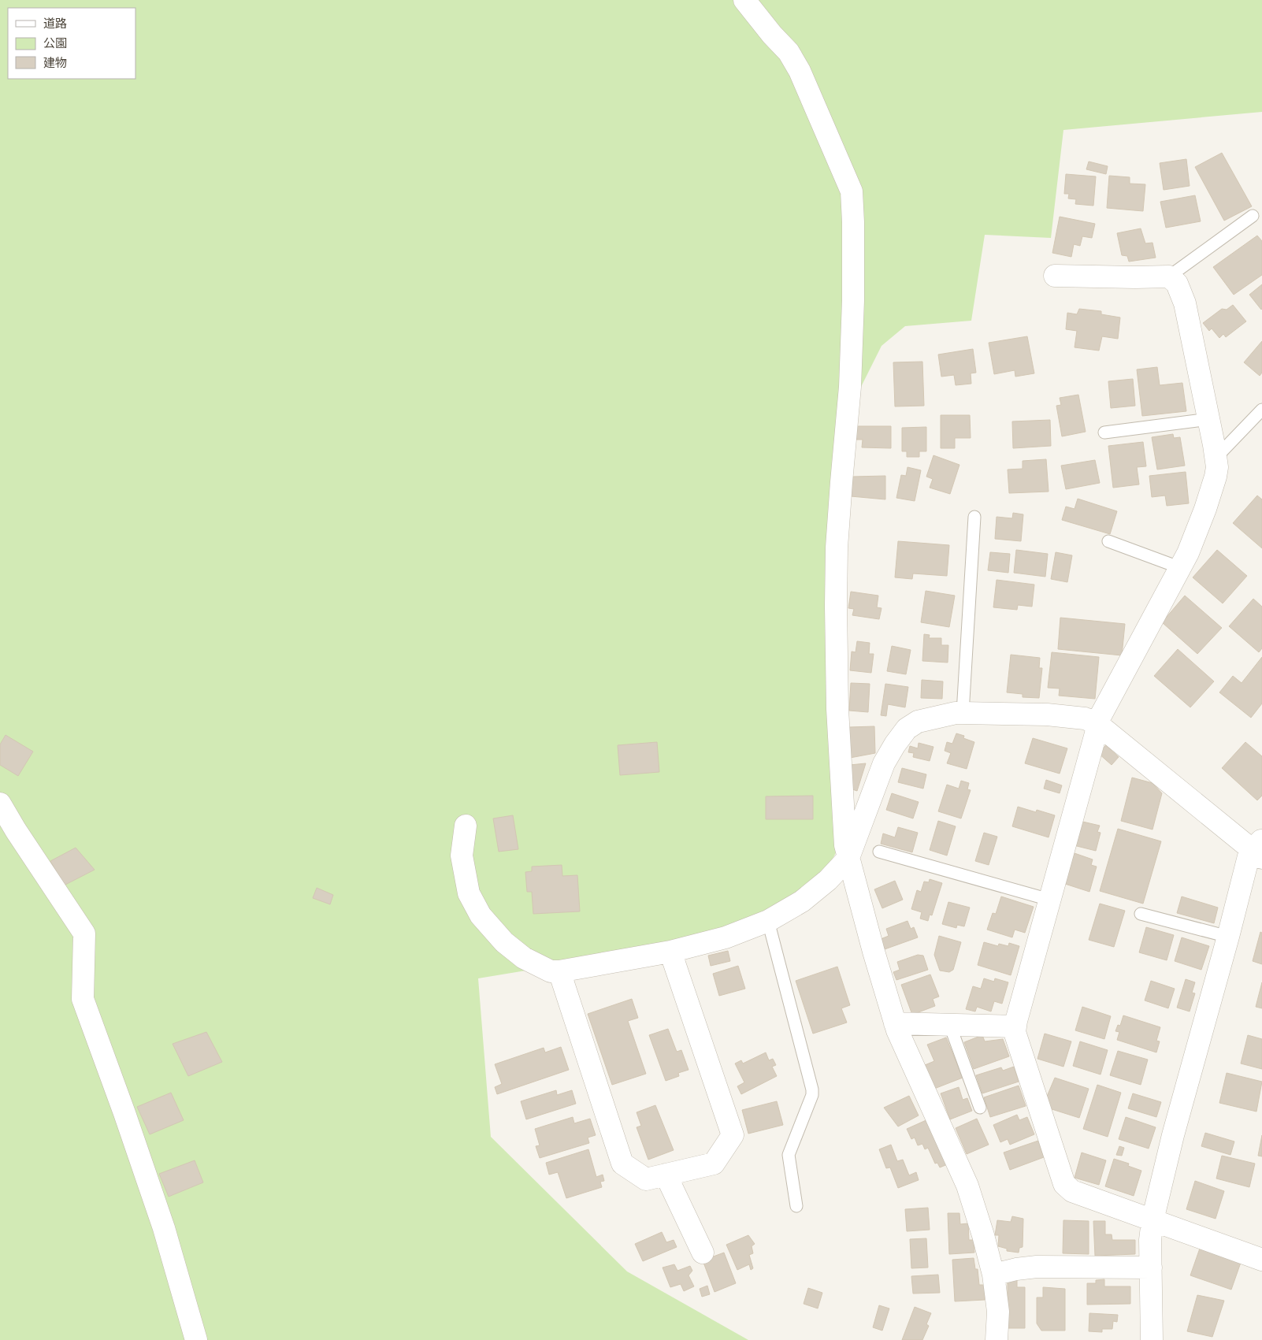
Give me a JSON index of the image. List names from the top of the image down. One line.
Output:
{"legend":["道路","公園","建物"]}
